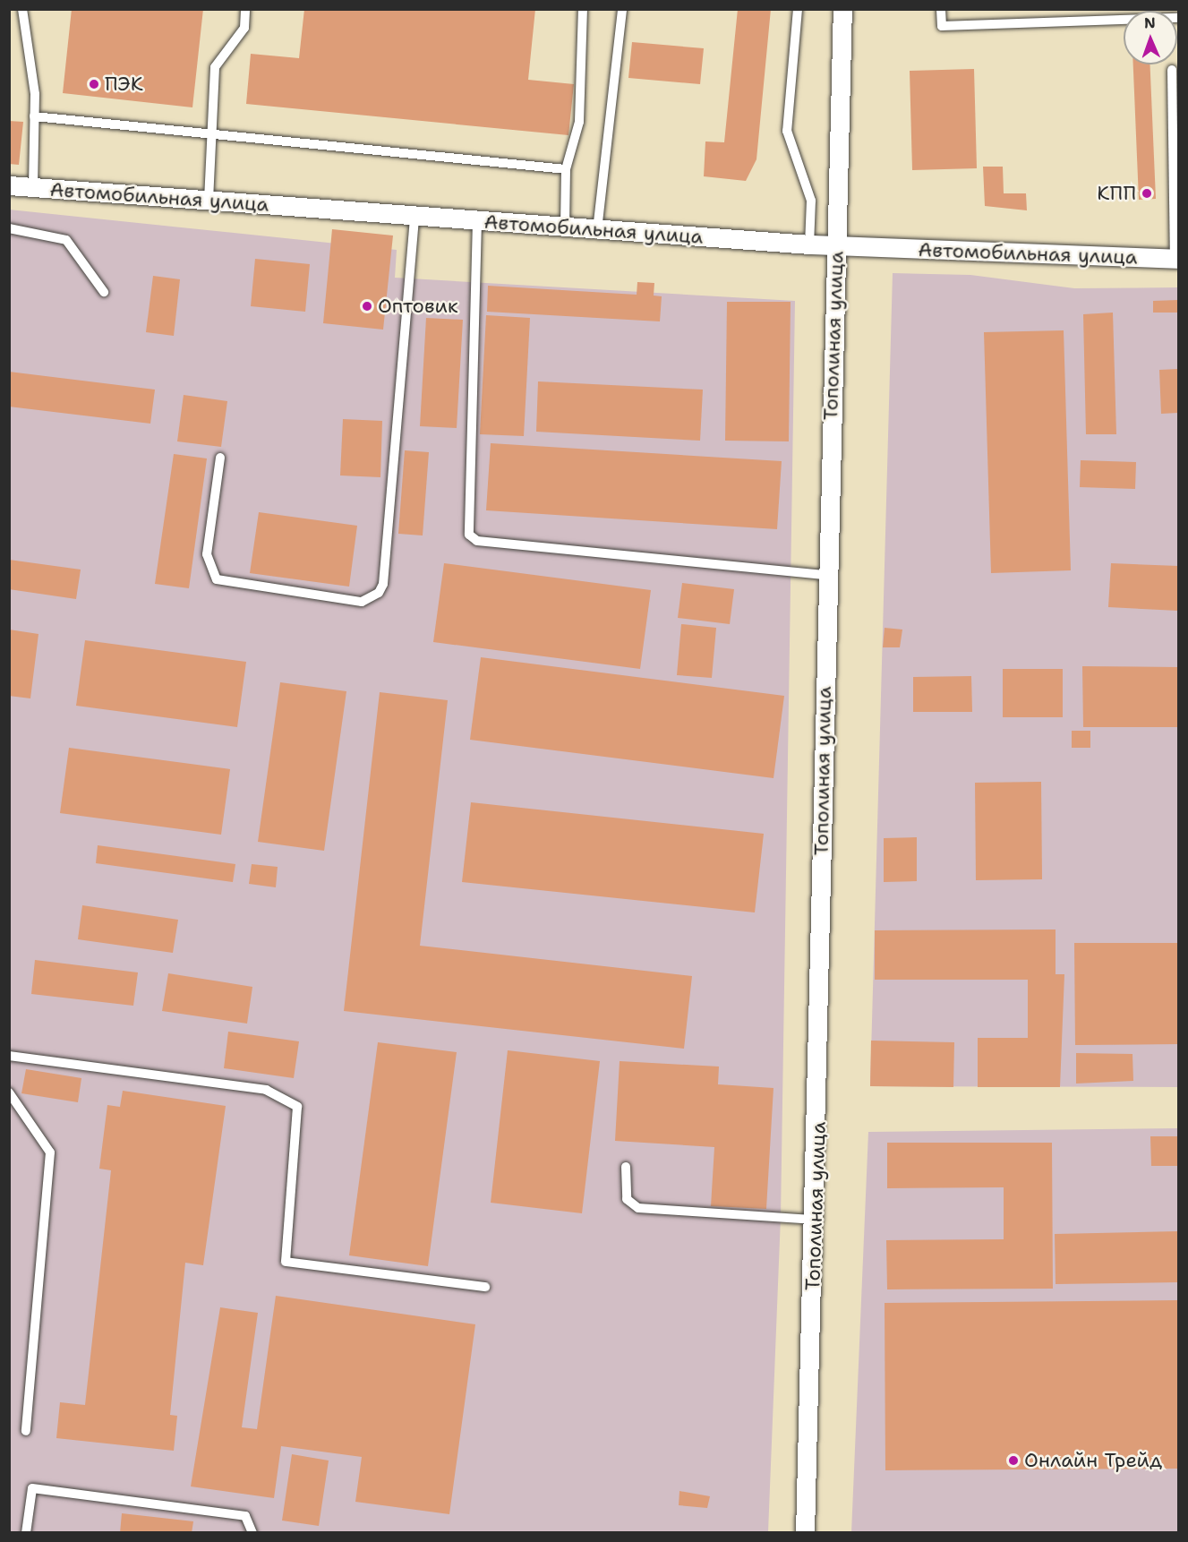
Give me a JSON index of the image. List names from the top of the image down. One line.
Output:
{"streets":{"street":["Автомобильная улица","Тополиная улица"]},"crossings":[["Автомобильная улица","Тополиная улица"]],"places":["ПЭК","КПП","Оптовик","Онлайн Трейд"],"north":"top"}
